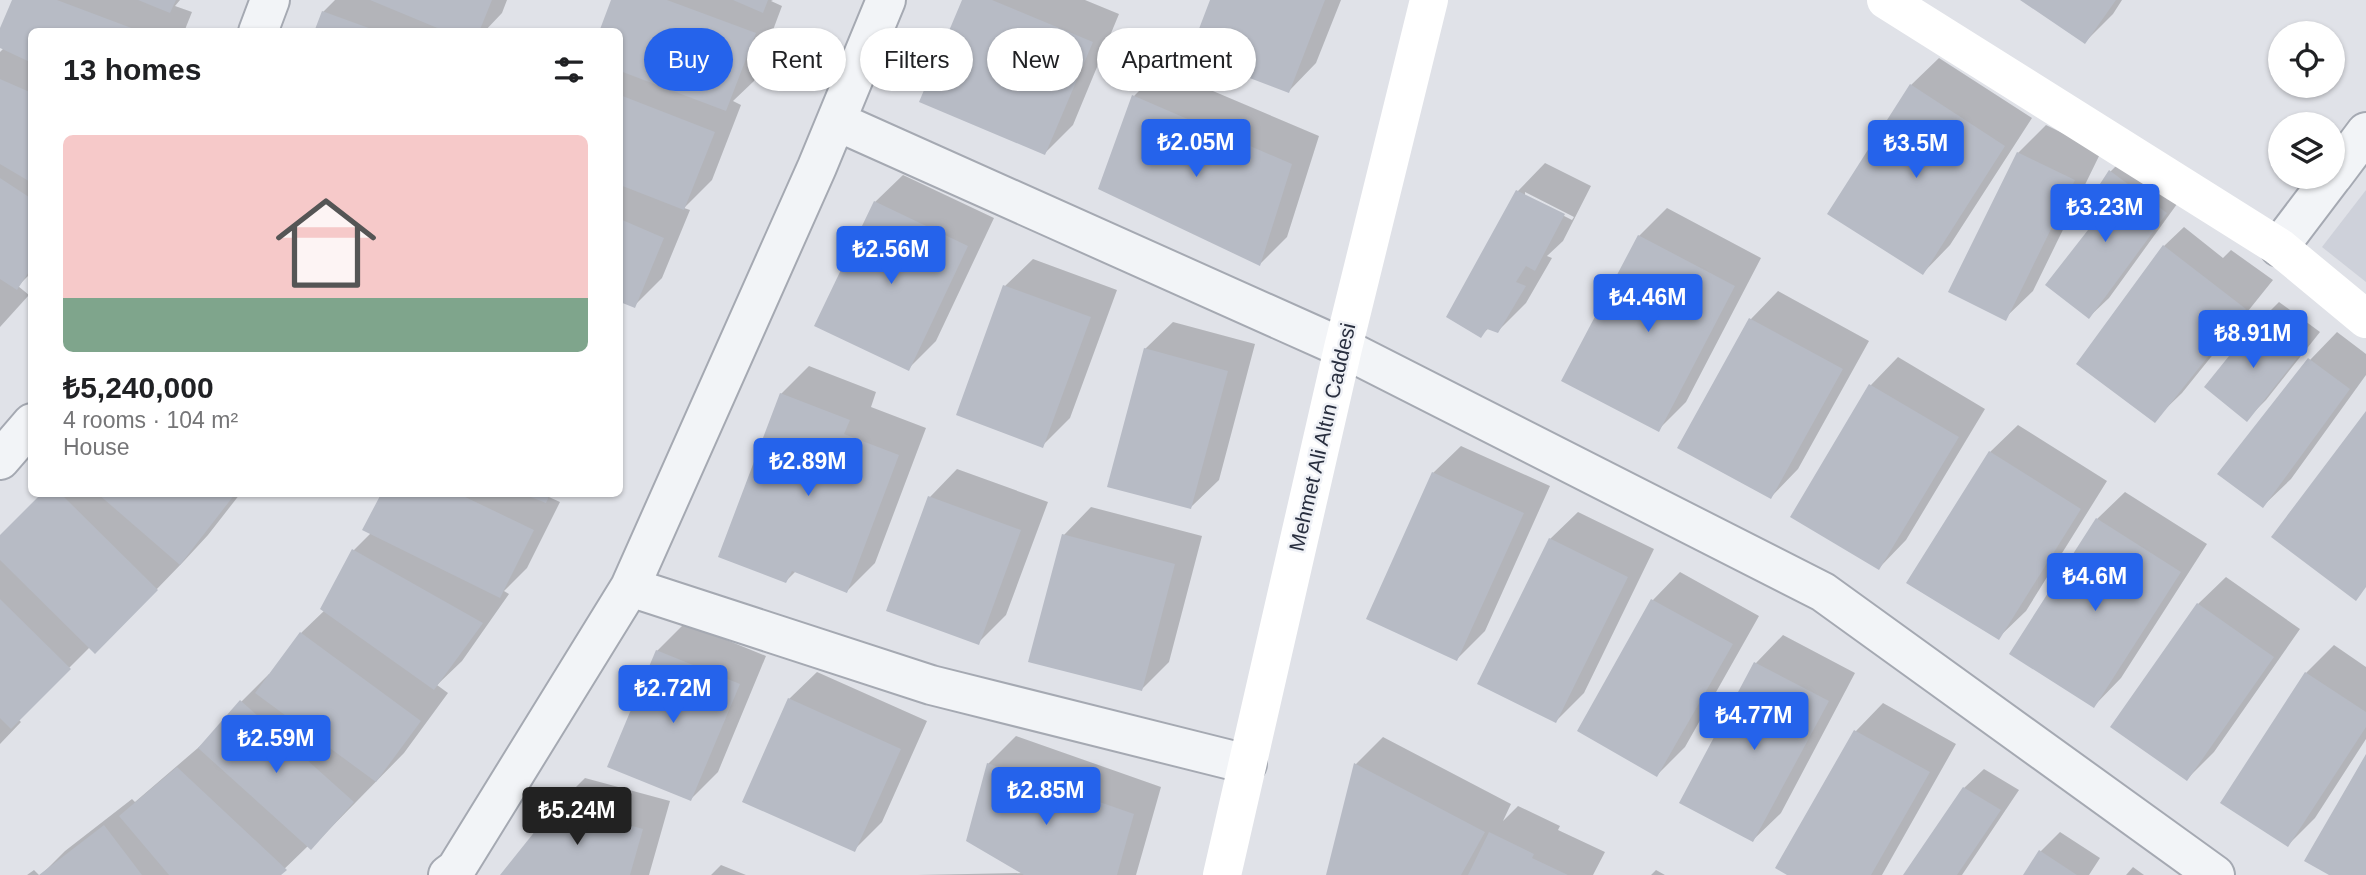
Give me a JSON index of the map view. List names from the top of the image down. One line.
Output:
{"streets":{"street":["Mehmet Ali Altın Caddesi"]},"page":{"chip":["Buy","Rent","Filters","New","Apartment"],"heading":"13 homes","list":[{"name":"₺5,240,000","note":"4 rooms · 104 m² · House"}],"price":["₺2.05M","₺3.5M","₺3.23M","₺2.56M","₺4.46M","₺8.91M","₺2.89M","₺4.6M","₺2.72M","₺4.77M","₺2.59M","₺2.85M","₺5.24M"]}}
